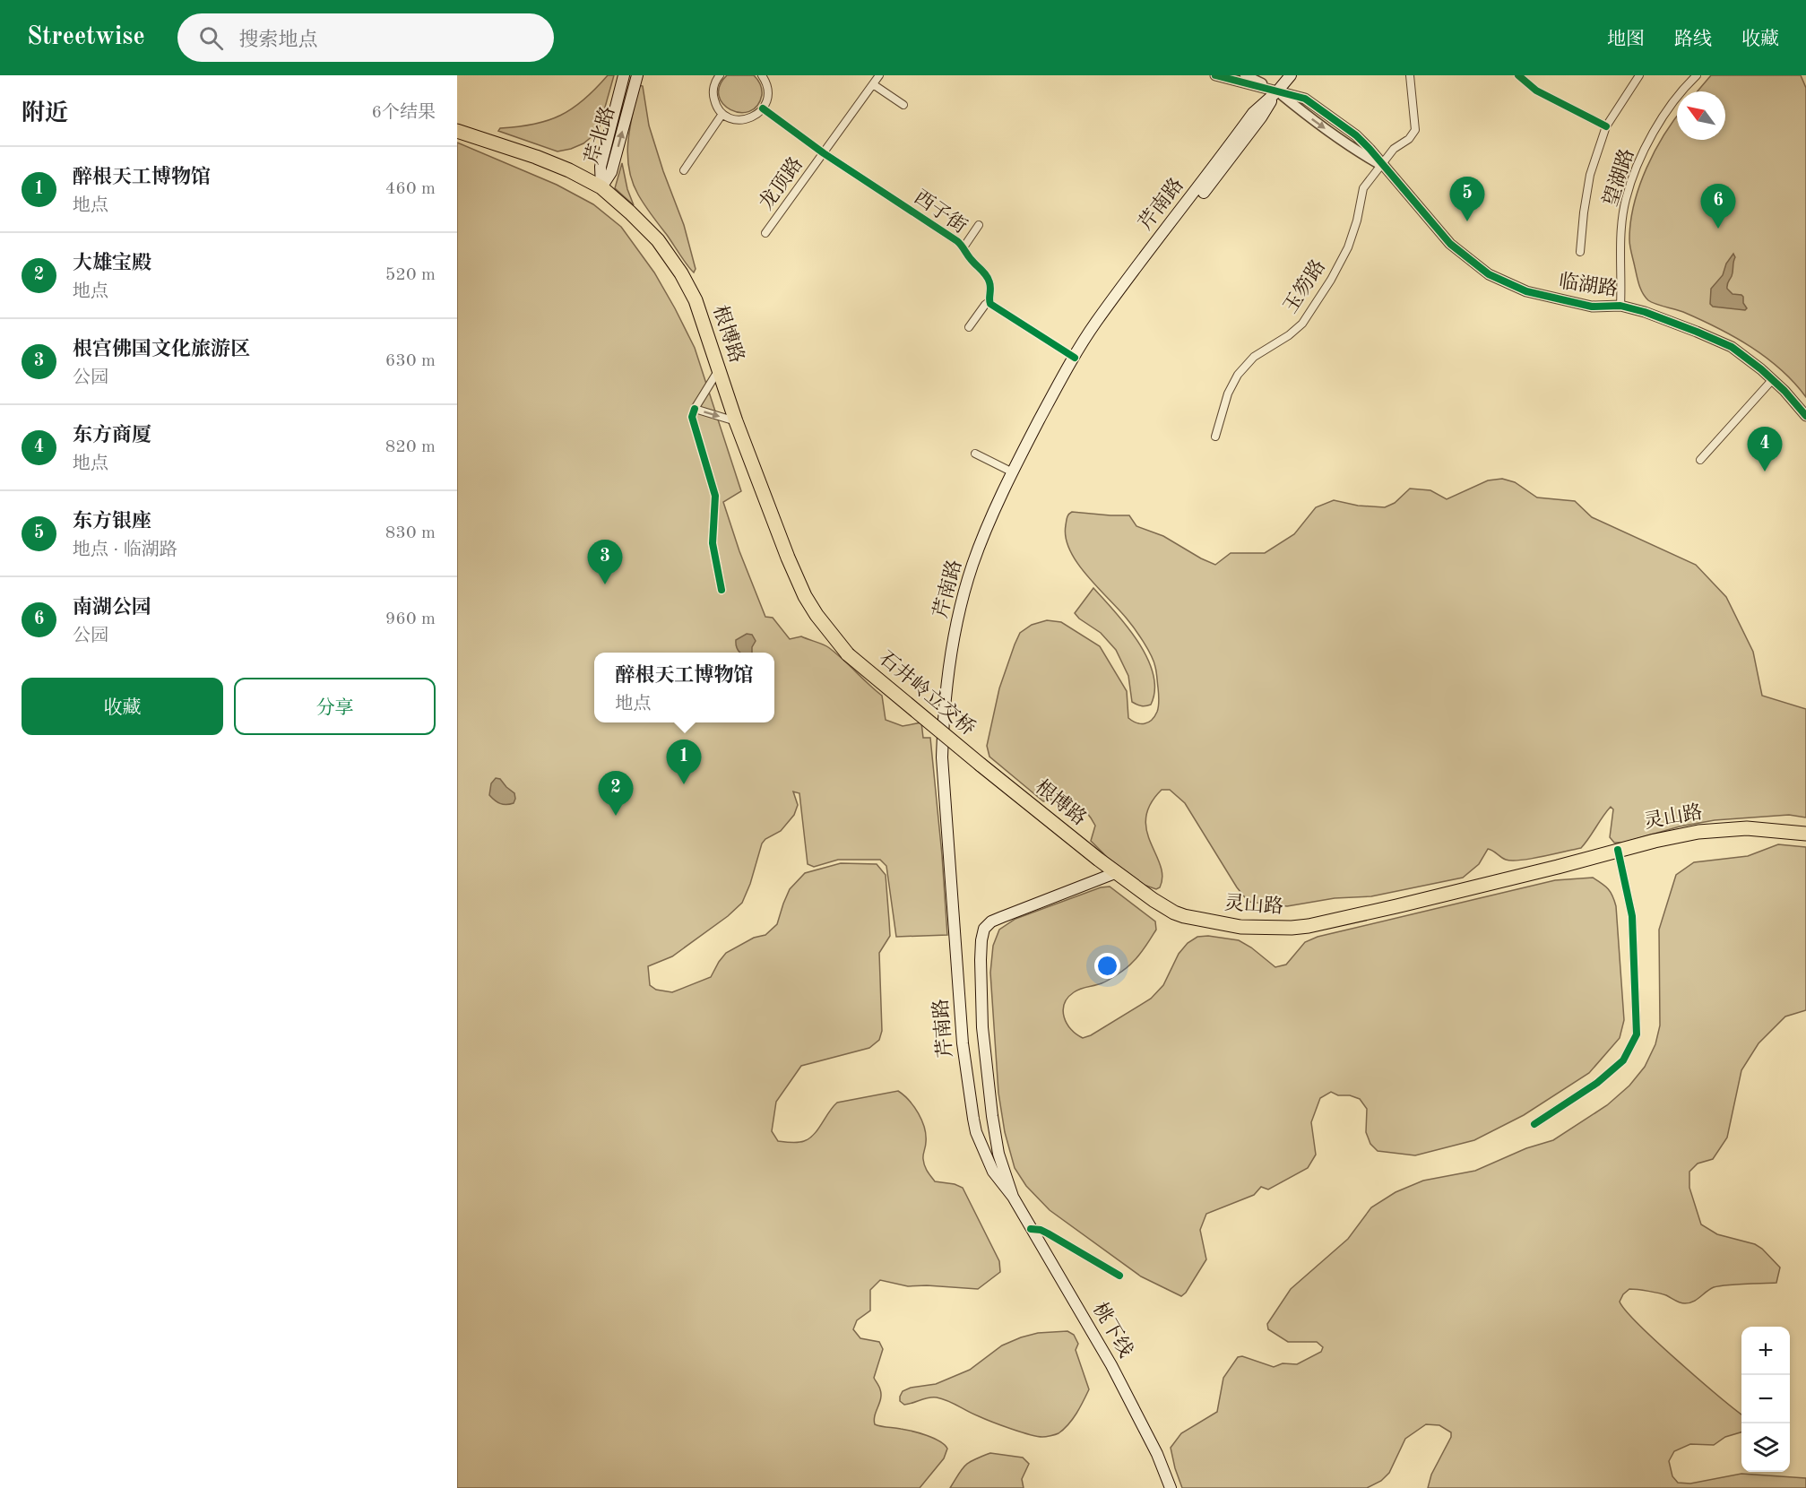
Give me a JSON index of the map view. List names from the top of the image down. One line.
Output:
{"streets":{"highway":["根博路","石井岭立交桥","灵山路"],"main road":["芹北路","芹南路","桃下线"],"street":["望湖路","龙顶路","西子街","临湖路","玉笏路"]},"crossings":[["芹北路","根博路"],["望湖路","临湖路"],["龙顶路","西子街"],["芹南路","临湖路"],["芹南路","桃下线"],["临湖路","玉笏路"],["根博路","石井岭立交桥"],["根博路","灵山路"]],"north":"top left","page":{"header":"Streetwise","search":"搜索地点","nav":["地图","路线","收藏"],"heading":["附近","6个结果"],"list":[{"mark":"1","name":"醉根天工博物馆","note":"地点","value":"460 m"},{"mark":"2","name":"大雄宝殿","note":"地点","value":"520 m"},{"mark":"3","name":"根宫佛国文化旅游区","note":"公园","value":"630 m"},{"mark":"4","name":"东方商厦","note":"地点","value":"820 m"},{"mark":"5","name":"东方银座","note":"地点 · 临湖路","value":"830 m"},{"mark":"6","name":"南湖公园","note":"公园","value":"960 m"}],"pins":["5","6","4","3","1","2"],"popup":["醉根天工博物馆","地点"],"buttons":["收藏","分享"],"map_buttons":["+","−"]}}
